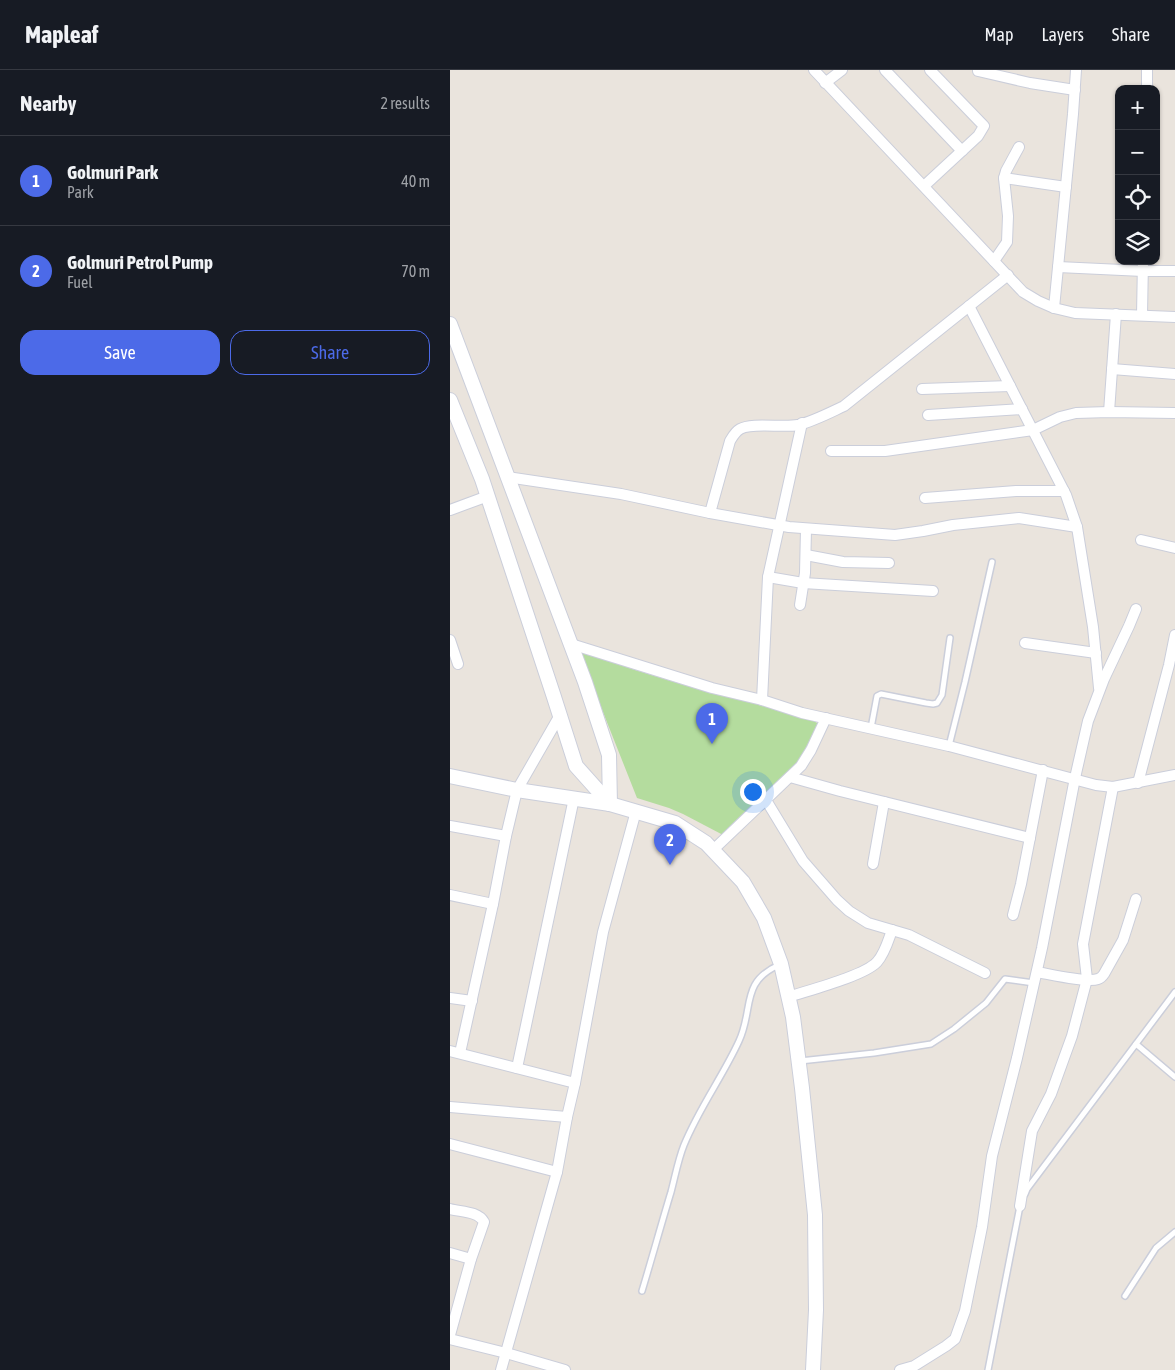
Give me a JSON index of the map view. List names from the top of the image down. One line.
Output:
{"page":{"header":"Mapleaf","nav":["Map","Layers","Share"],"heading":["Nearby","2 results"],"map_buttons":["+","−"],"list":[{"mark":"1","name":"Golmuri Park","note":"Park","value":"40 m"},{"mark":"2","name":"Golmuri Petrol Pump","note":"Fuel","value":"70 m"}],"buttons":["Save","Share"],"pins":["1","2"]}}
